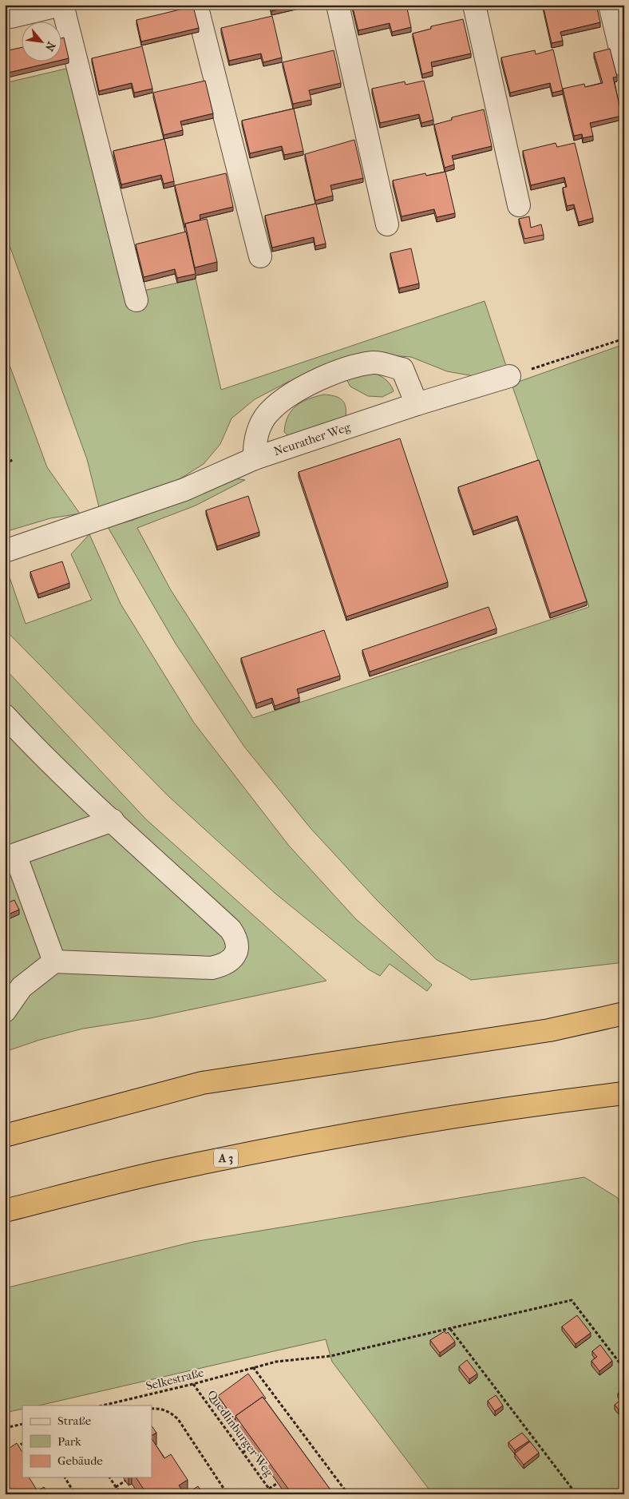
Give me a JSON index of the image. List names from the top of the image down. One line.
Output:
{"streets":{"highway":["A 3"],"street":["Neurather Weg"],"path":["Selkestraße","Quedlinburger Weg"]},"crossings":[["Selkestraße","Quedlinburger Weg"]],"legend":["Straße","Park","Gebäude"],"north":"bottom right"}
